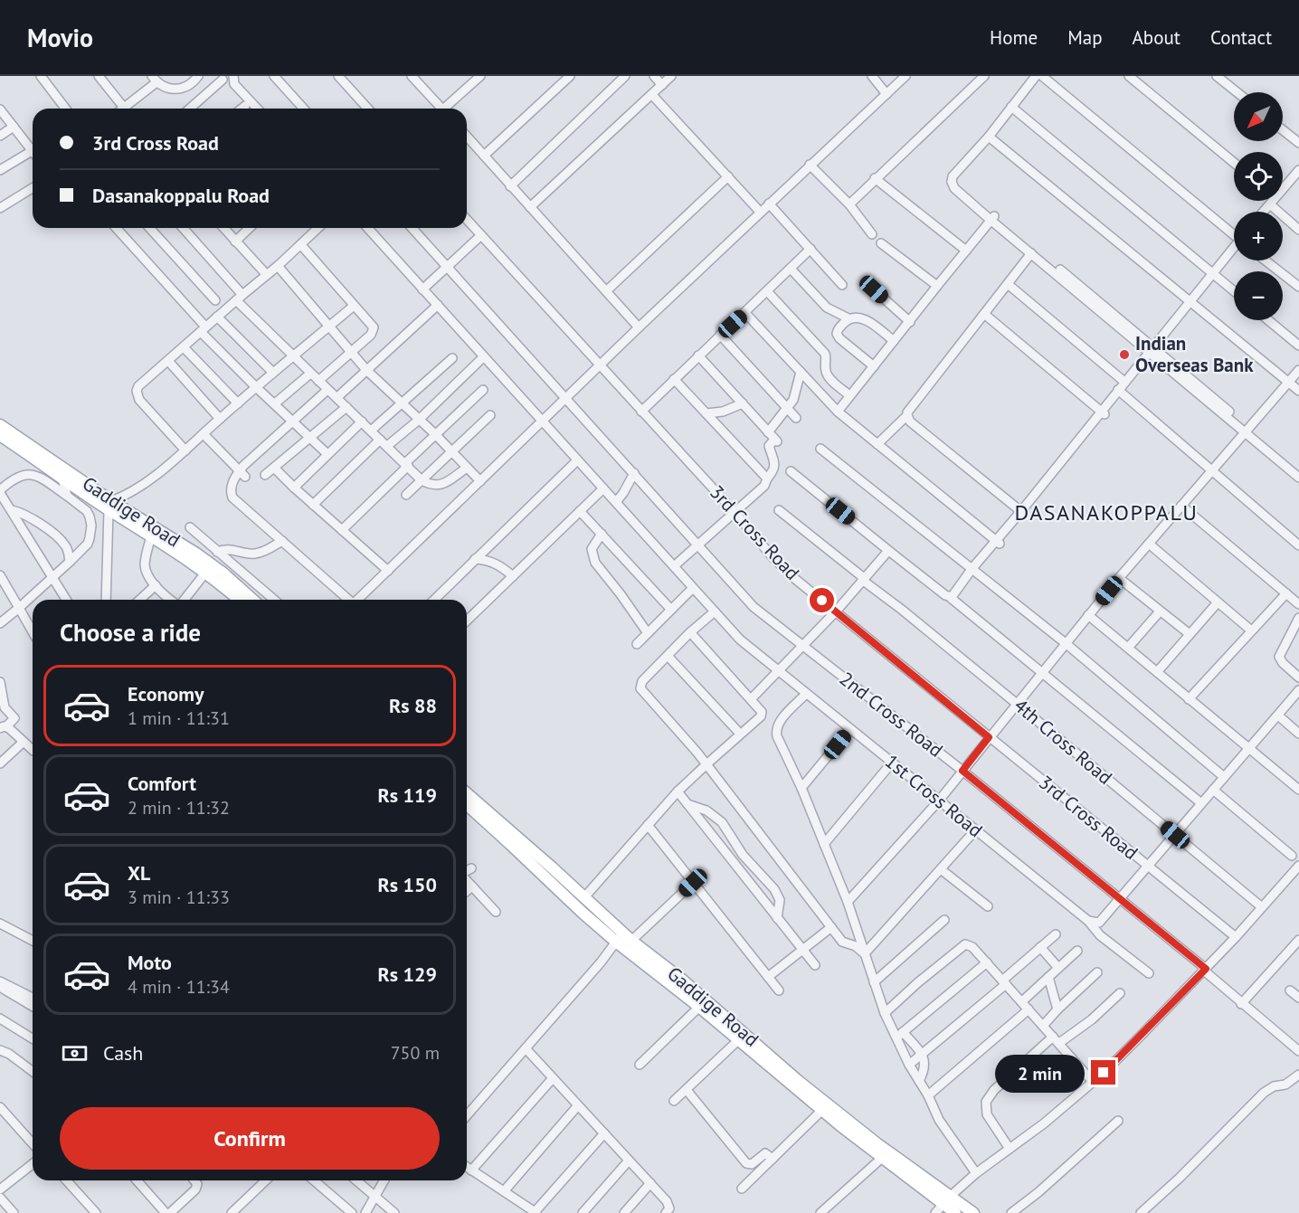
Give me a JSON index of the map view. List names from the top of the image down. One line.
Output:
{"streets":{"main road":["Gaddige Road"],"street":["3rd Cross Road","2nd Cross Road","4th Cross Road","1st Cross Road"]},"districts":["DASANAKOPPALU"],"places":["Indian Overseas Bank"],"north":"bottom left","page":{"header":"Movio","nav":["Home","Map","About","Contact"],"map_buttons":["+","−"],"banner":["3rd Cross Road","Dasanakoppalu Road"],"heading":"Choose a ride","list":[{"name":"Economy","note":"1 min · 11:31","value":"Rs 88"},{"name":"Comfort","note":"2 min · 11:32","value":"Rs 119"},{"name":"XL","note":"3 min · 11:33","value":"Rs 150"},{"name":"Moto","note":"4 min · 11:34","value":"Rs 129"}],"pay":["Cash","750 m"],"bubble":"2 min","buttons":"Confirm"}}
